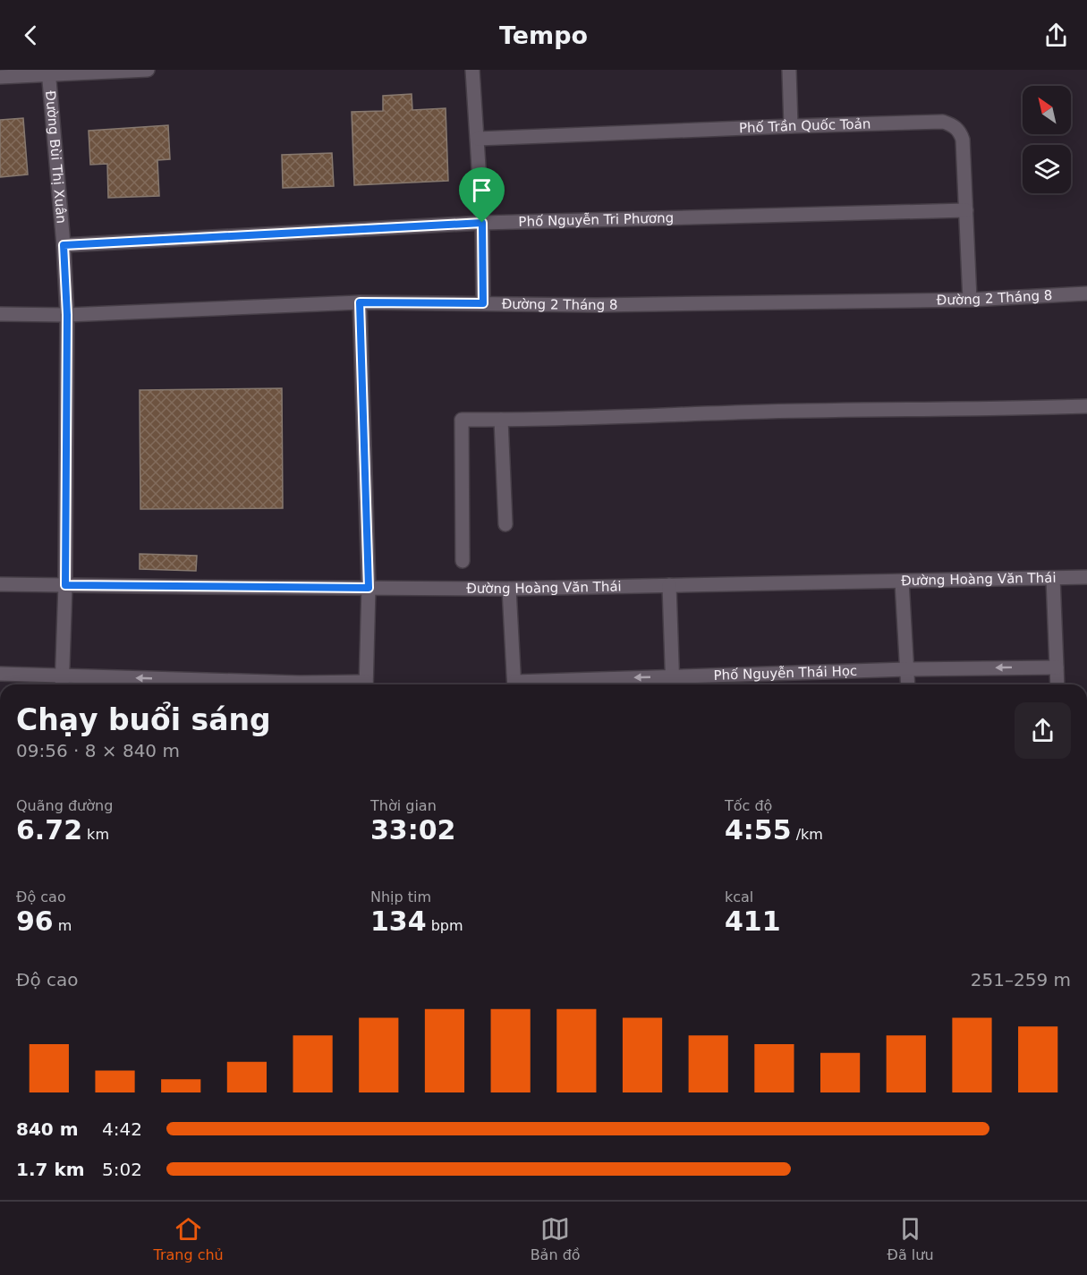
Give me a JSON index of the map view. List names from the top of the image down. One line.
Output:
{"streets":{"street":["Phố Trần Quốc Toản","Đường Bùi Thị Xuân","Phố Nguyễn Tri Phương","Đường 2 Tháng 8","Đường Hoàng Văn Thái","Phố Nguyễn Thái Học"]},"crossings":[["Phố Trần Quốc Toản","Phố Nguyễn Tri Phương"],["Phố Trần Quốc Toản","Đường 2 Tháng 8"],["Đường Bùi Thị Xuân","Phố Nguyễn Tri Phương"],["Đường Bùi Thị Xuân","Đường 2 Tháng 8"],["Đường Bùi Thị Xuân","Đường Hoàng Văn Thái"]],"one_way":["Phố Nguyễn Thái Học"],"north":"top left","page":{"header":"Tempo","heading":["Chạy buổi sáng","09:56 · 8 × 840 m"],"stats":[["Quãng đường","6.72 km"],["Thời gian","33:02"],["Tốc độ","4:55 /km"],["Độ cao","96 m"],["Nhịp tim","134 bpm"],["kcal","411"]],"chart":["Độ cao","251–259 m"],"list":[{"name":"840 m","note":"4:42"},{"name":"1.7 km","note":"5:02"}],"tabs":["Trang chủ","Bản đồ","Đã lưu"]}}
